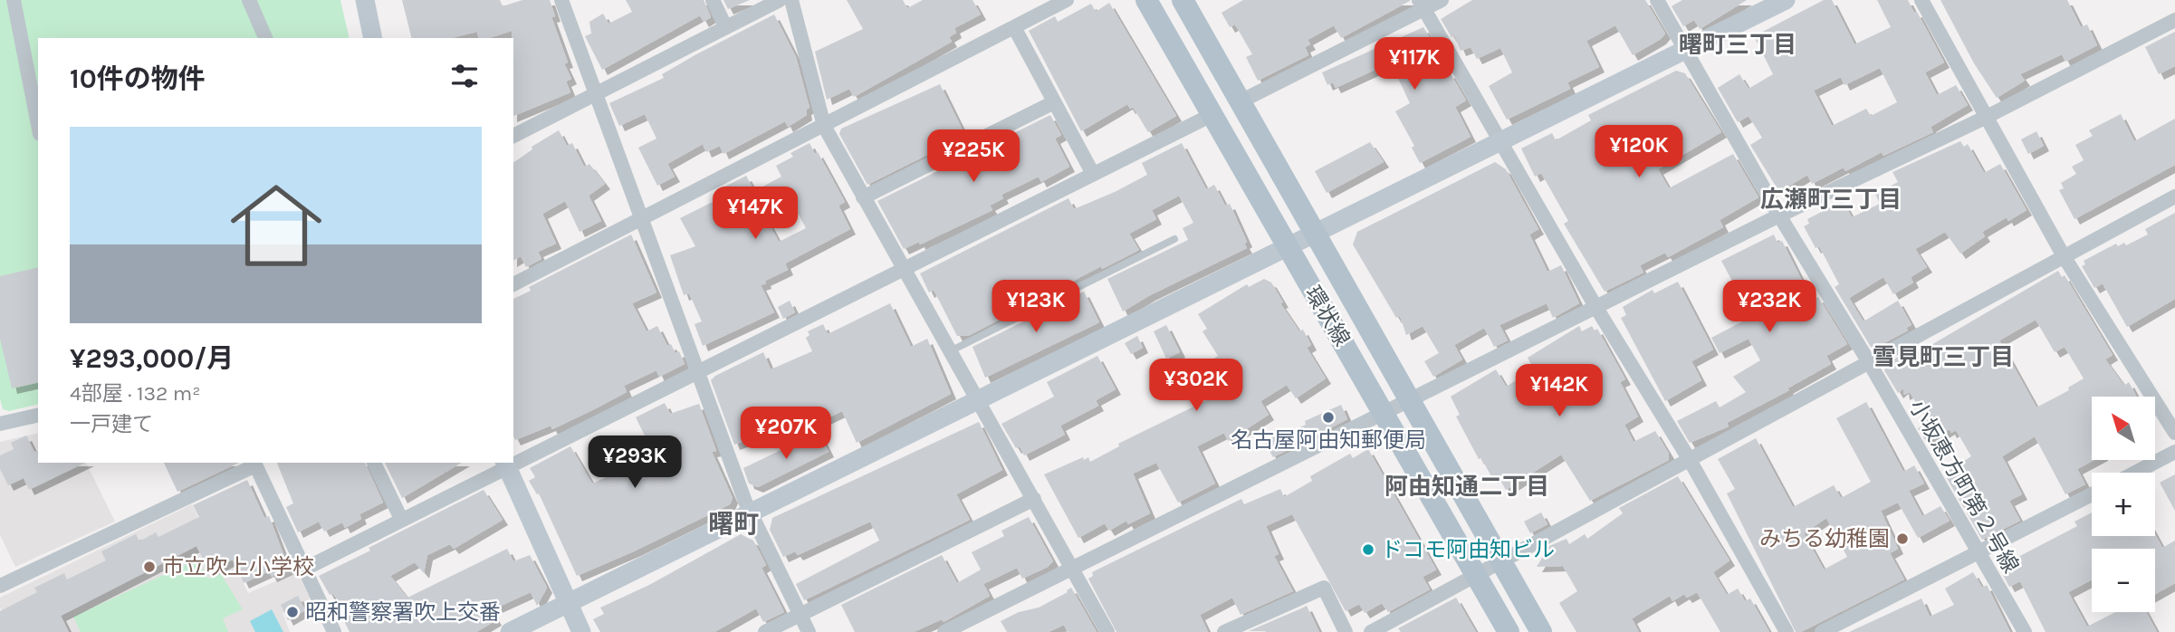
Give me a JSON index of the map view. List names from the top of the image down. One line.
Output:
{"streets":{"main road":["環状線"],"street":["小坂恵方町第２号線"]},"districts":["曙町三丁目","広瀬町三丁目","雪見町三丁目","阿由知通二丁目","曙町"],"places":["名古屋阿由知郵便局","みちる幼稚園","ドコモ阿由知ビル","市立吹上小学校","昭和警察署吹上交番"],"north":"top left","page":{"price":["¥117K","¥120K","¥225K","¥147K","¥123K","¥232K","¥302K","¥142K","¥207K","¥293K"],"heading":"10件の物件","list":[{"name":"¥293,000/月","note":"4部屋 · 132 m² · 一戸建て"}],"map_buttons":["+","−"]}}
